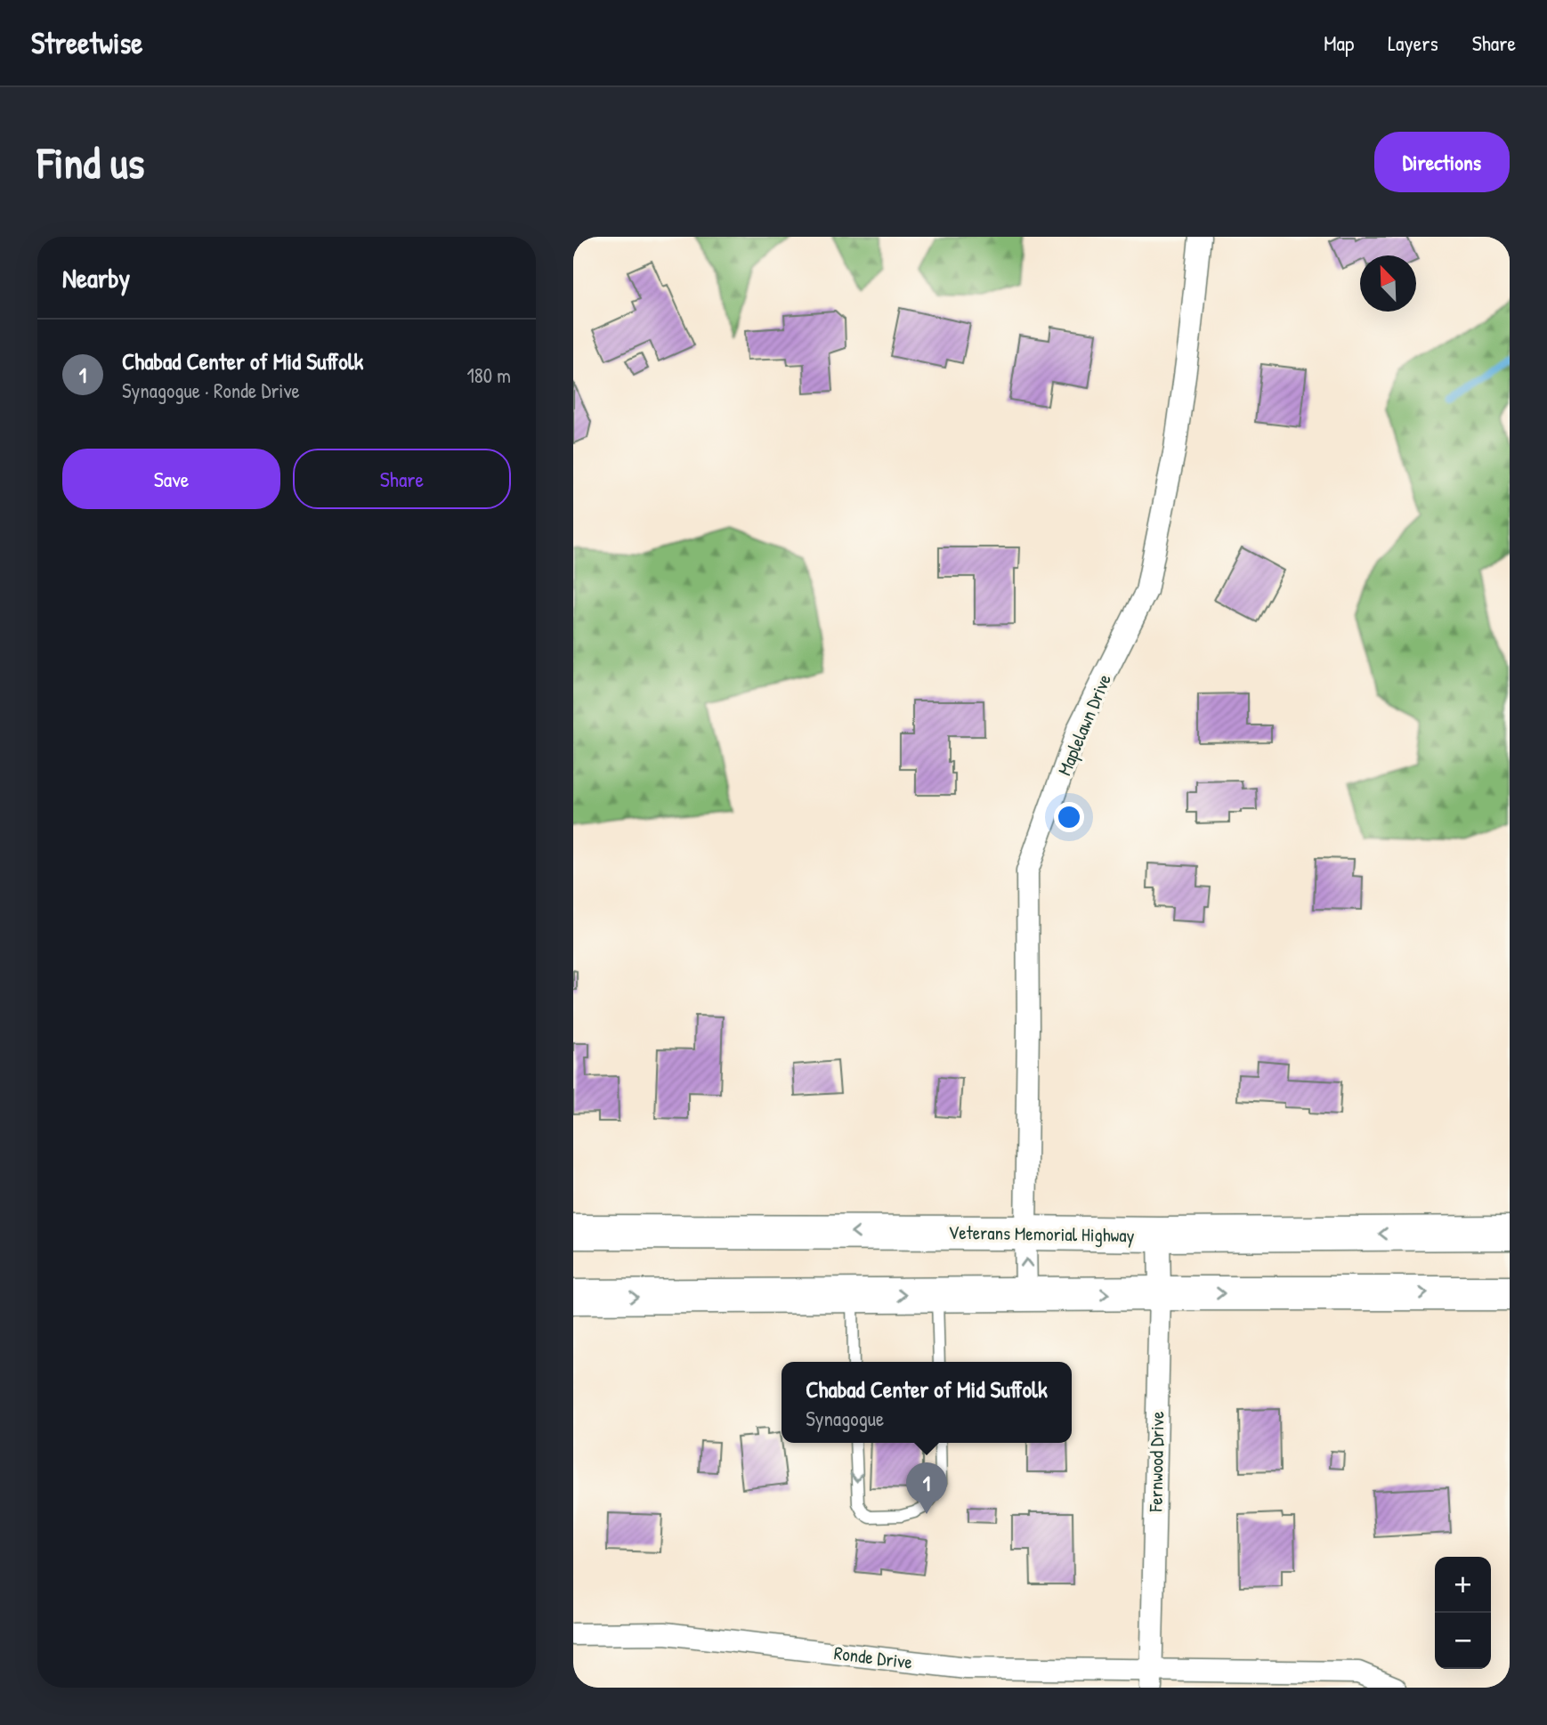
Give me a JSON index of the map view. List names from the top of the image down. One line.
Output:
{"streets":{"main road":["Veterans Memorial Highway"],"street":["Maplelawn Drive","Fernwood Drive","Ronde Drive"]},"crossings":[["Maplelawn Drive","Veterans Memorial Highway"],["Veterans Memorial Highway","Fernwood Drive"],["Fernwood Drive","Ronde Drive"]],"north":"top left","page":{"header":"Streetwise","nav":["Map","Layers","Share"],"buttons":["Directions",["Save","Share"]],"title":"Find us","heading":"Nearby","list":[{"mark":"1","name":"Chabad Center of Mid Suffolk","note":"Synagogue · Ronde Drive","value":"180 m"}],"popup":["Chabad Center of Mid Suffolk","Synagogue"],"pins":"1","map_buttons":["+","−"]}}
